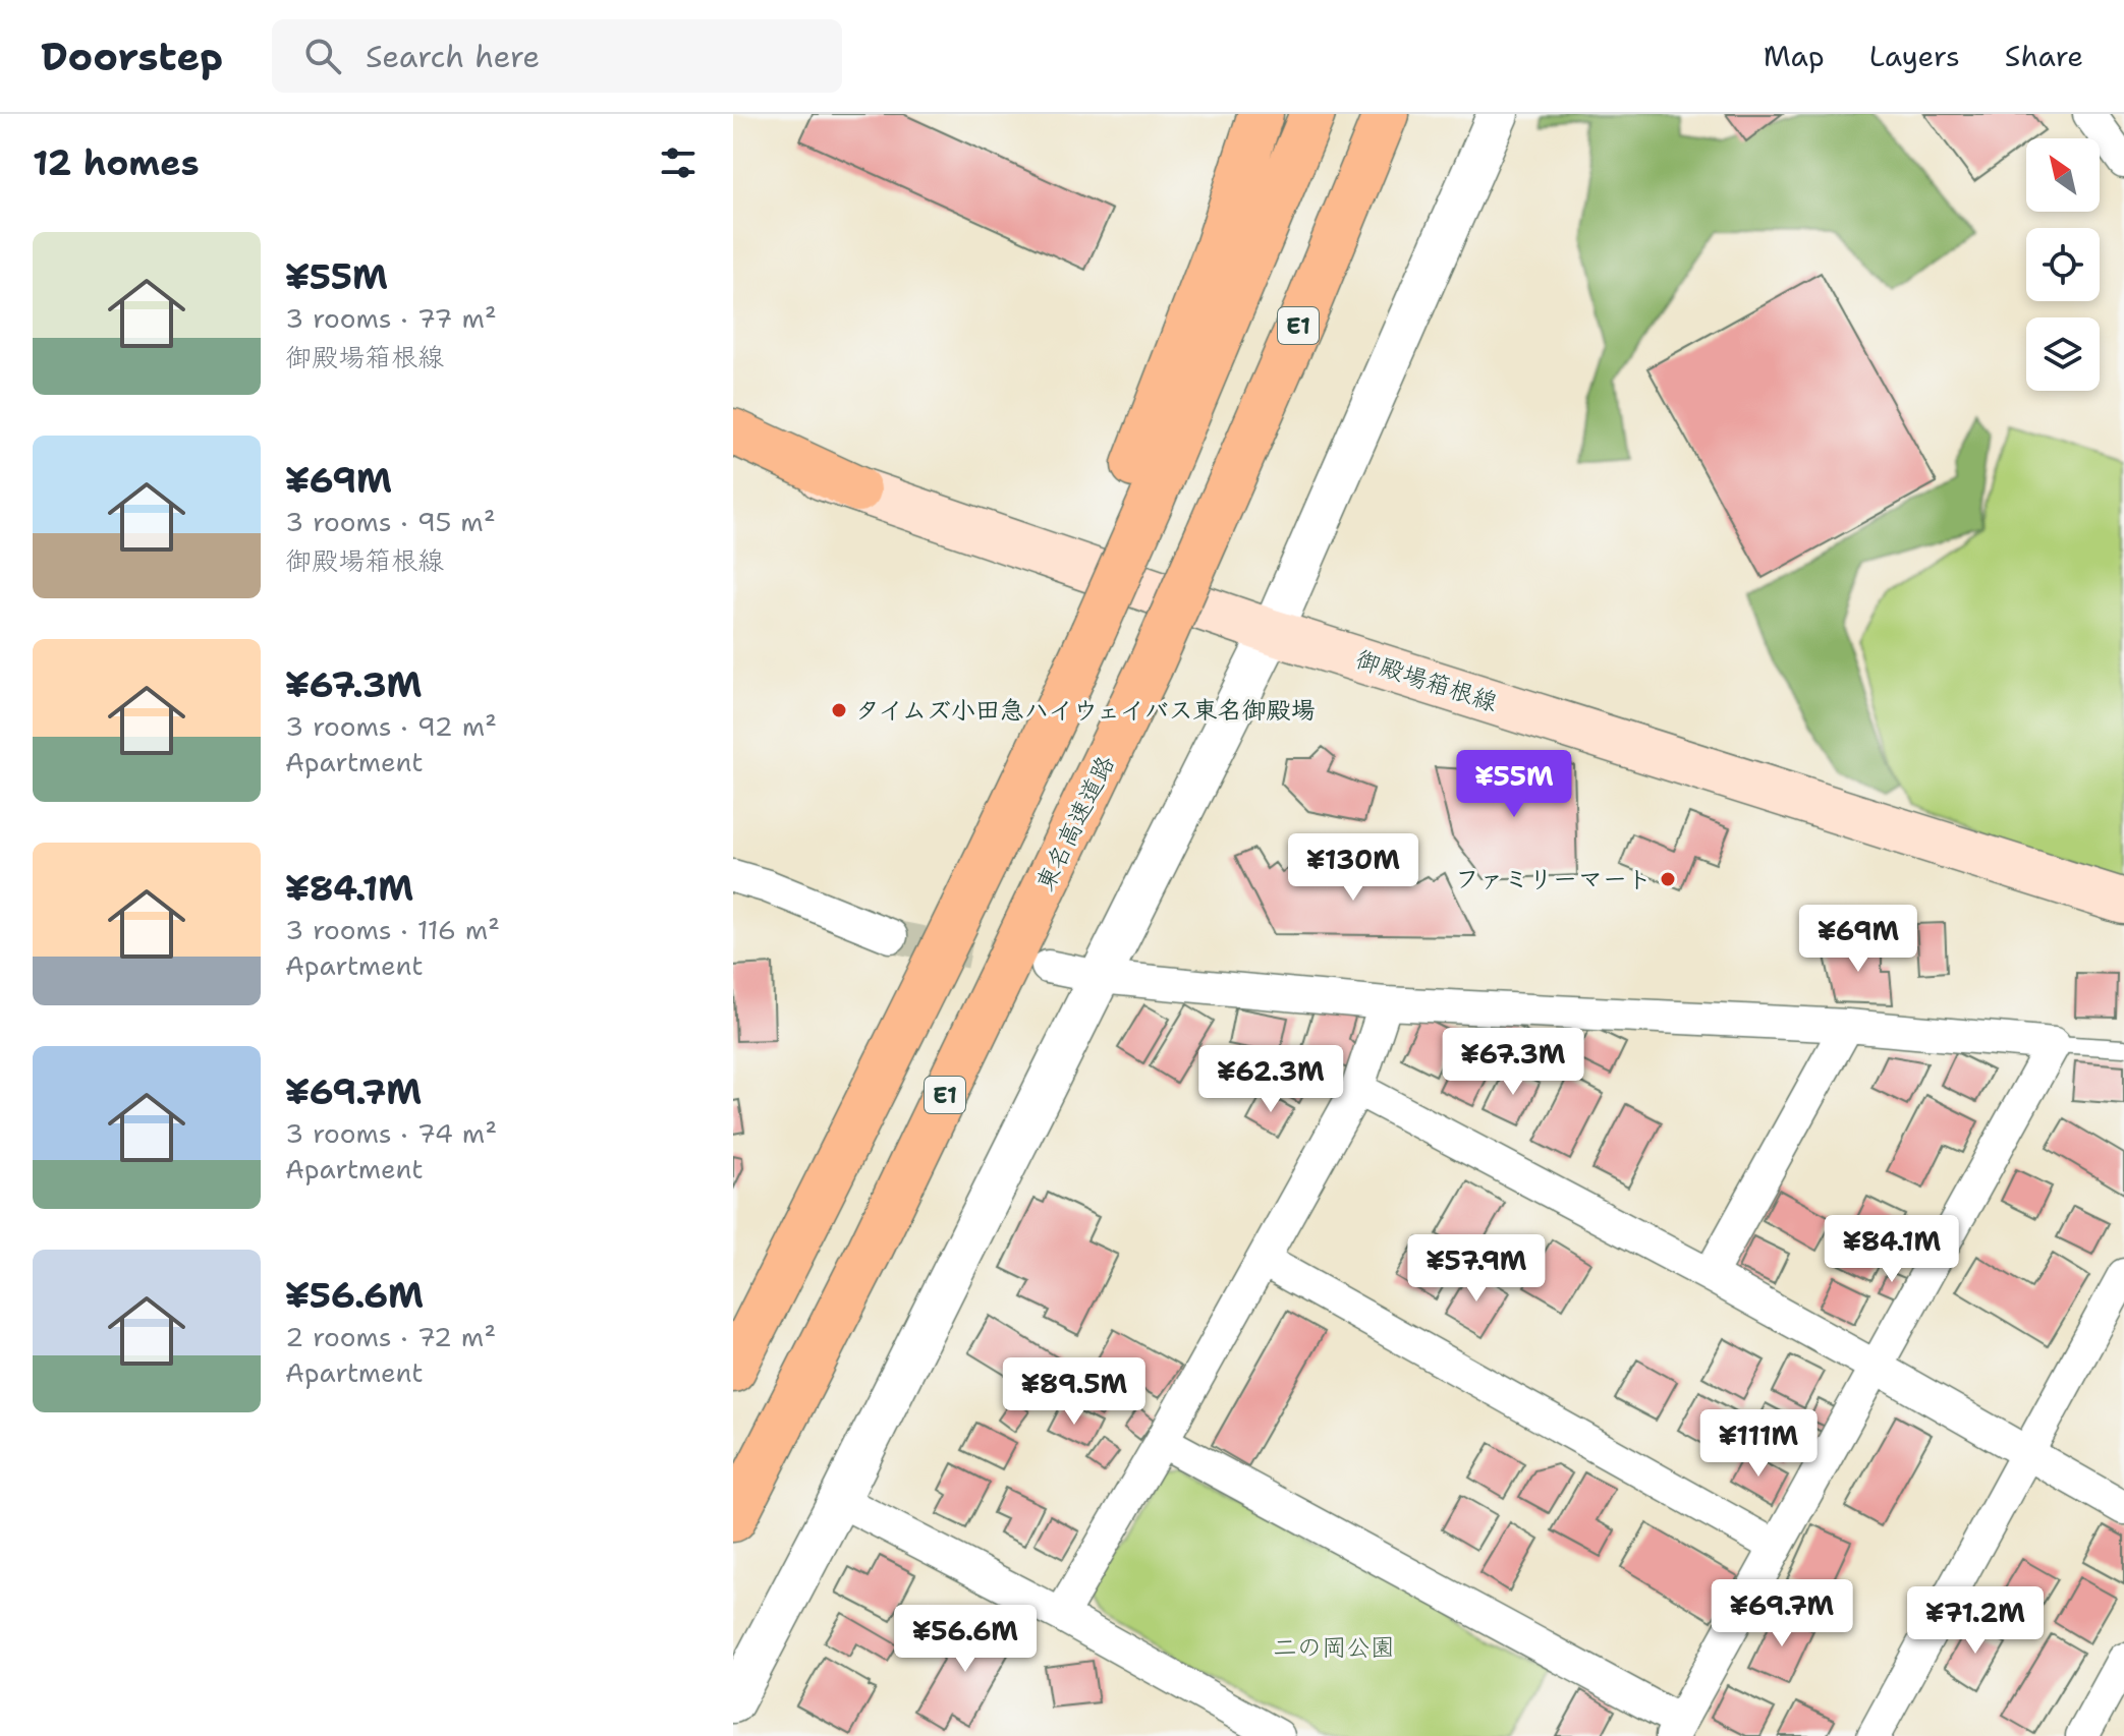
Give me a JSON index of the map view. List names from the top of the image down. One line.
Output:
{"streets":{"highway":["E1","東名高速道路"],"main road":["御殿場箱根線"]},"parks":["二の岡公園"],"places":["タイムズ小田急ハイウェイバス東名御殿場","ファミリーマート"],"north":"top left","page":{"header":"Doorstep","search":"Search here","nav":["Map","Layers","Share"],"heading":"12 homes","list":[{"name":"¥55M","note":"3 rooms · 77 m² · 御殿場箱根線"},{"name":"¥69M","note":"3 rooms · 95 m² · 御殿場箱根線"},{"name":"¥67.3M","note":"3 rooms · 92 m² · Apartment"},{"name":"¥84.1M","note":"3 rooms · 116 m² · Apartment"},{"name":"¥69.7M","note":"3 rooms · 74 m² · Apartment"},{"name":"¥56.6M","note":"2 rooms · 72 m² · Apartment"}],"price":["¥55M","¥130M","¥69M","¥67.3M","¥62.3M","¥84.1M","¥57.9M","¥89.5M","¥111M","¥69.7M","¥71.2M","¥56.6M"]}}
